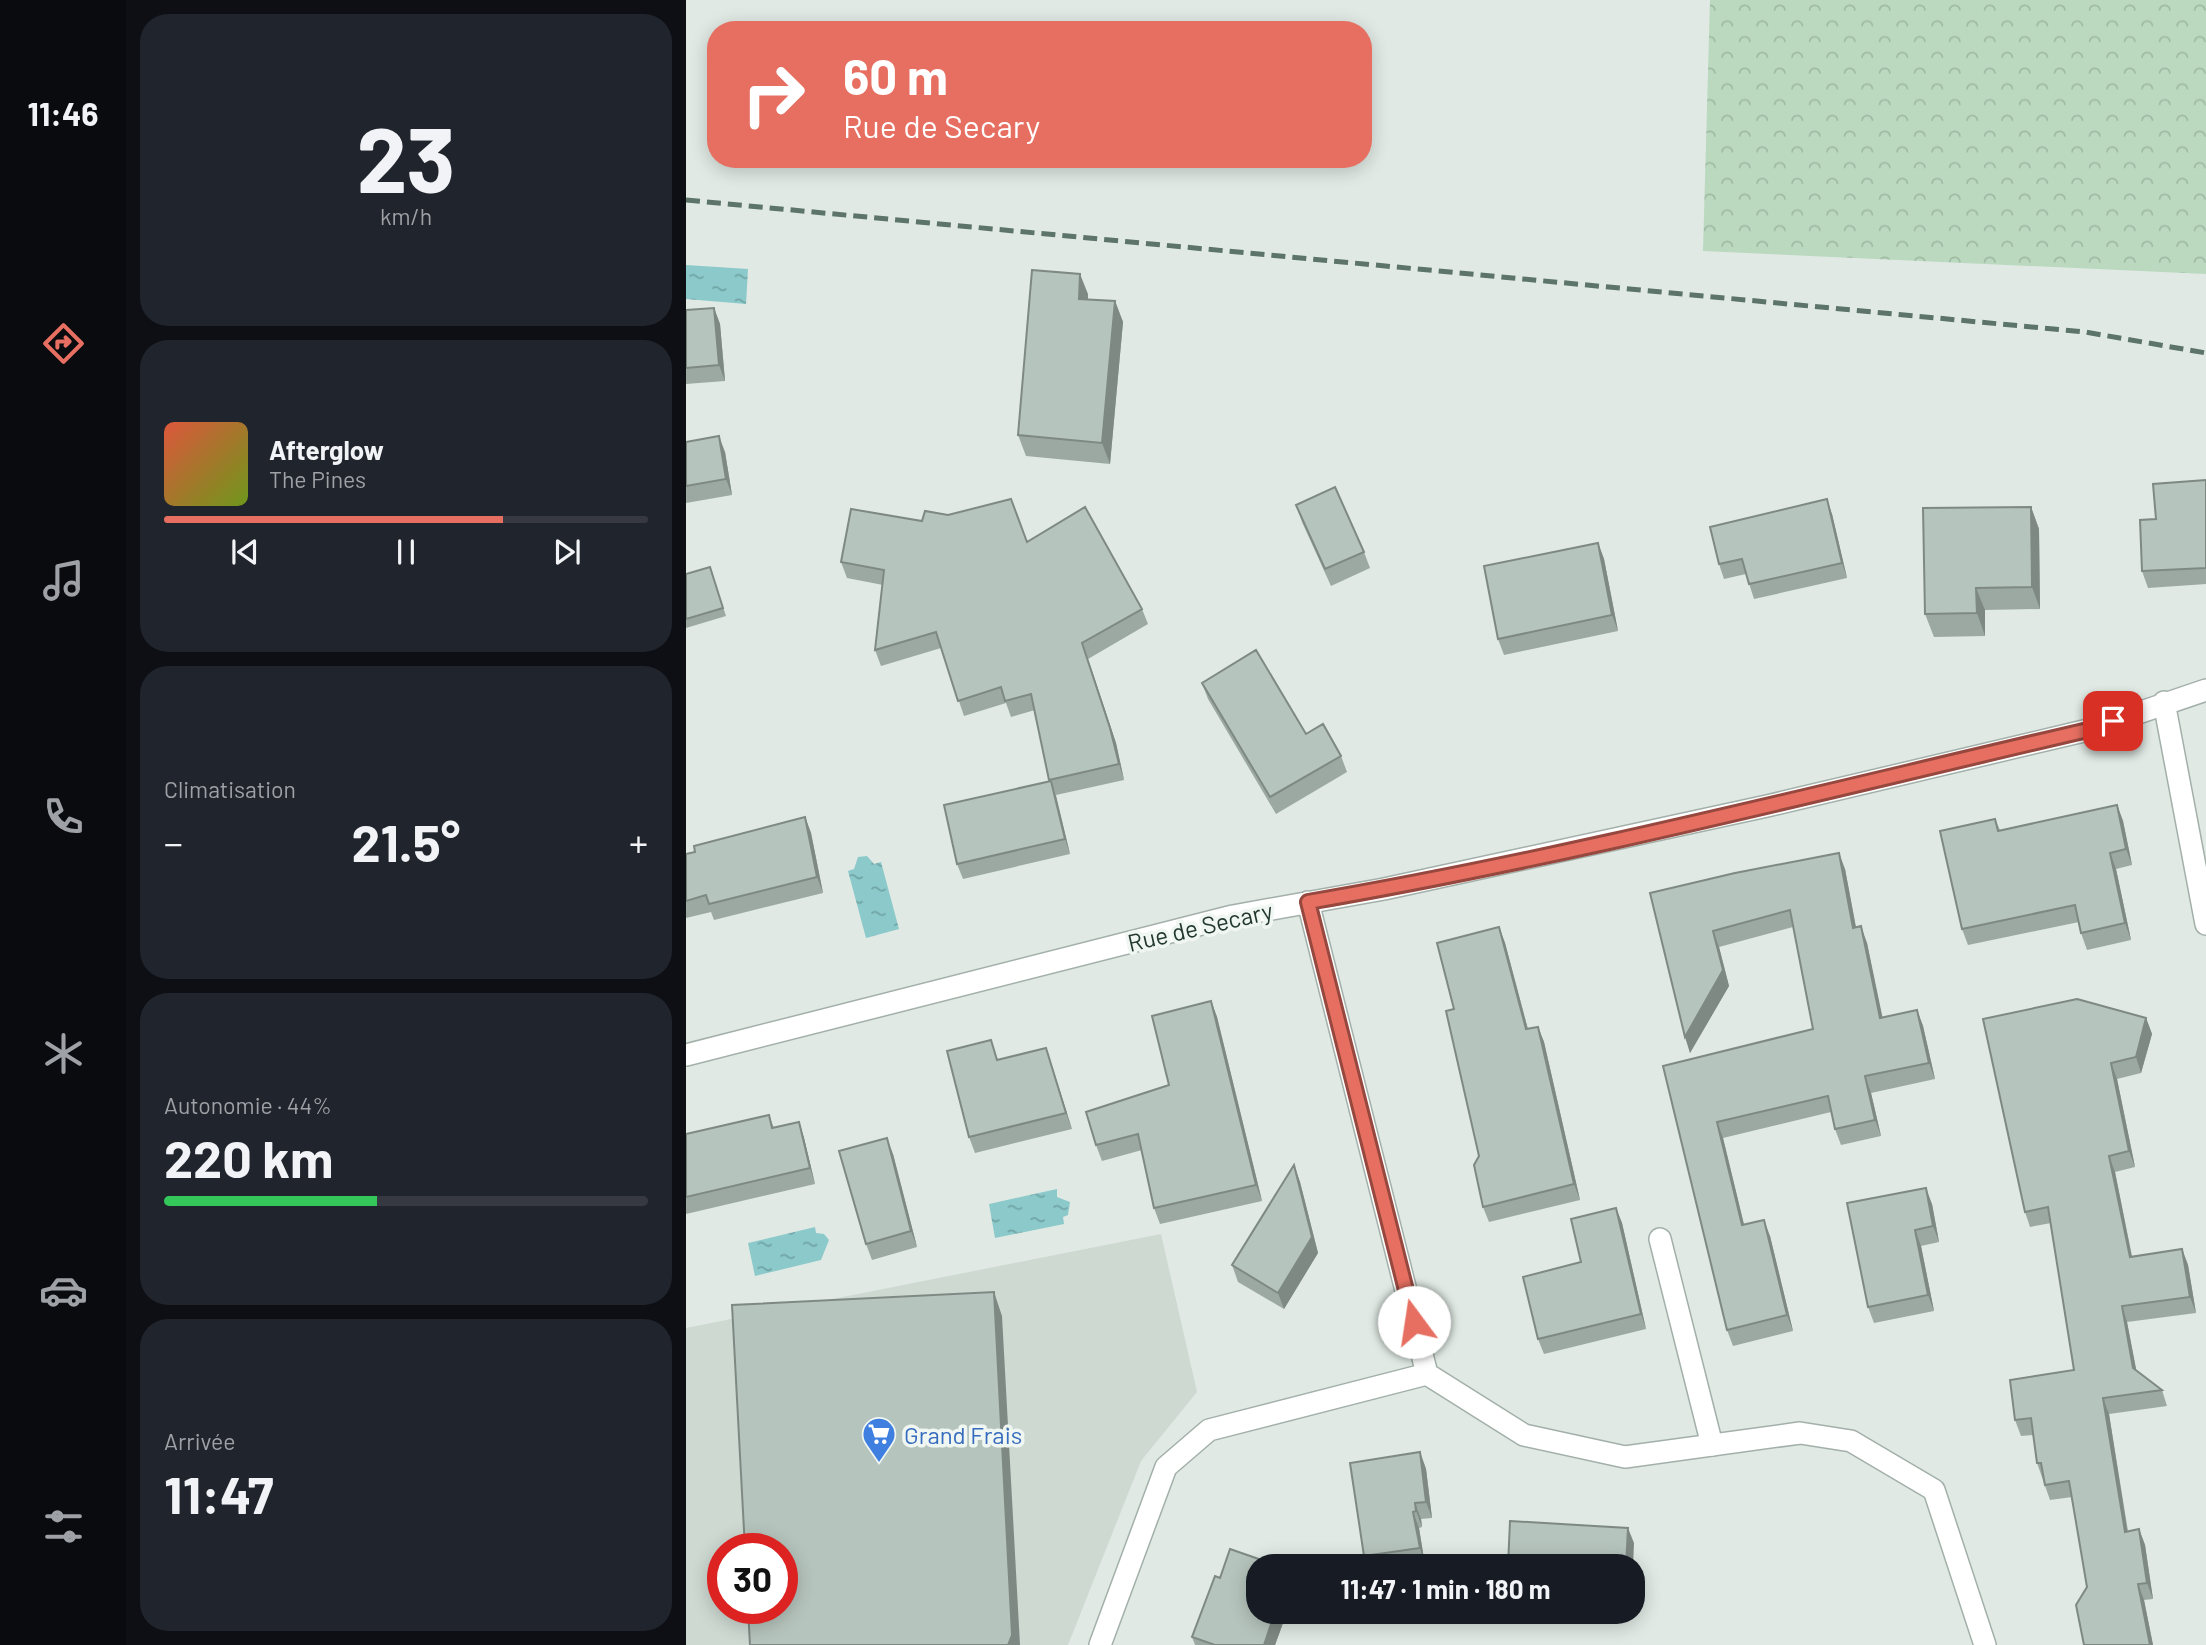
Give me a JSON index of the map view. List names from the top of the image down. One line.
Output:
{"streets":{"street":["Rue de Secary"]},"places":{"supermarket":["Grand Frais"]},"page":{"tabs":"11:46","tile":[["23","km/h"],"Climatisation",["Autonomie · 44%","220 km"],["Arrivée","11:47"]],"turn":["60 m","Rue de Secary"],"song":["Afterglow","The Pines"],"heat":["−","21.5°","+"],"limit":"30","trip":"11:47 · 1 min · 180 m"}}
